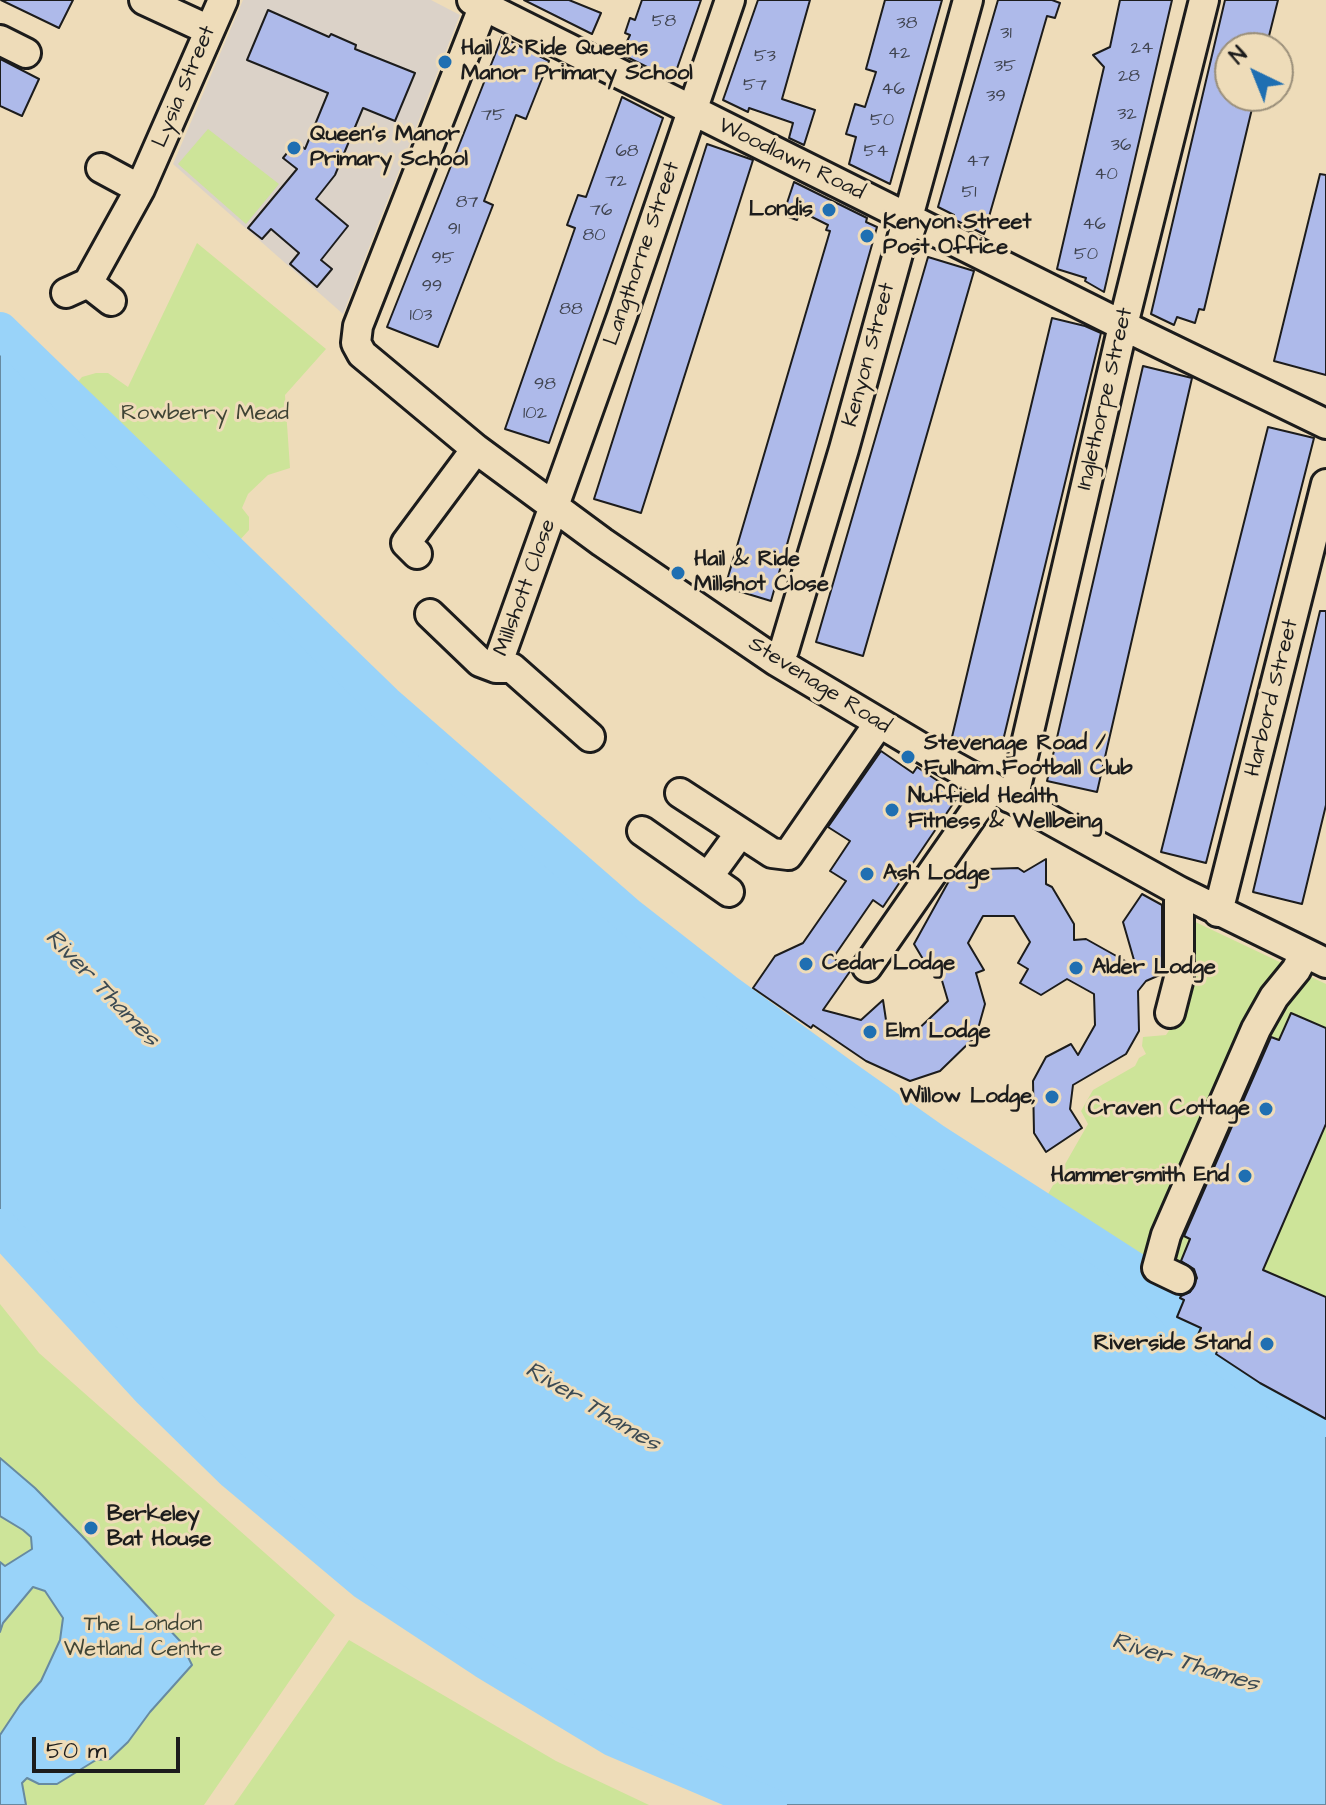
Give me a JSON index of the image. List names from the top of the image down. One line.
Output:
{"streets":{"street":["Lysia Street","Woodlawn Road","Langthorne Street","Kenyon Street","Inglethorpe Street","Millshott Close","Stevenage Road","Harbord Street"]},"crossings":[["Woodlawn Road","Langthorne Street"],["Woodlawn Road","Kenyon Street"],["Woodlawn Road","Inglethorpe Street"],["Woodlawn Road","Stevenage Road"],["Langthorne Street","Millshott Close"],["Langthorne Street","Stevenage Road"],["Kenyon Street","Stevenage Road"],["Inglethorpe Street","Stevenage Road"],["Millshott Close","Stevenage Road"],["Stevenage Road","Harbord Street"]],"water":["River Thames"],"parks":["Rowberry Mead","The London Wetland Centre"],"places":["Hail & Ride Queens Manor Primary School","Queen's Manor Primary School","Londis","Kenyon Street Post Office","Hail & Ride Millshot Close","Stevenage Road / Fulham Football Club","Nuffield Health Fitness & Wellbeing","Ash Lodge","Cedar Lodge","Alder Lodge","Elm Lodge","Willow Lodge,","Craven Cottage","Hammersmith End","Riverside Stand","Berkeley Bat House"],"house_numbers":["58","38","31","24","42","53","35","28","57","46","39","32","75","50","36","68","54","47","40","72","51","87","76","46","91","80","50","95","99","88","103","98","102"],"scale_bar":"50 m","north":"top left"}
